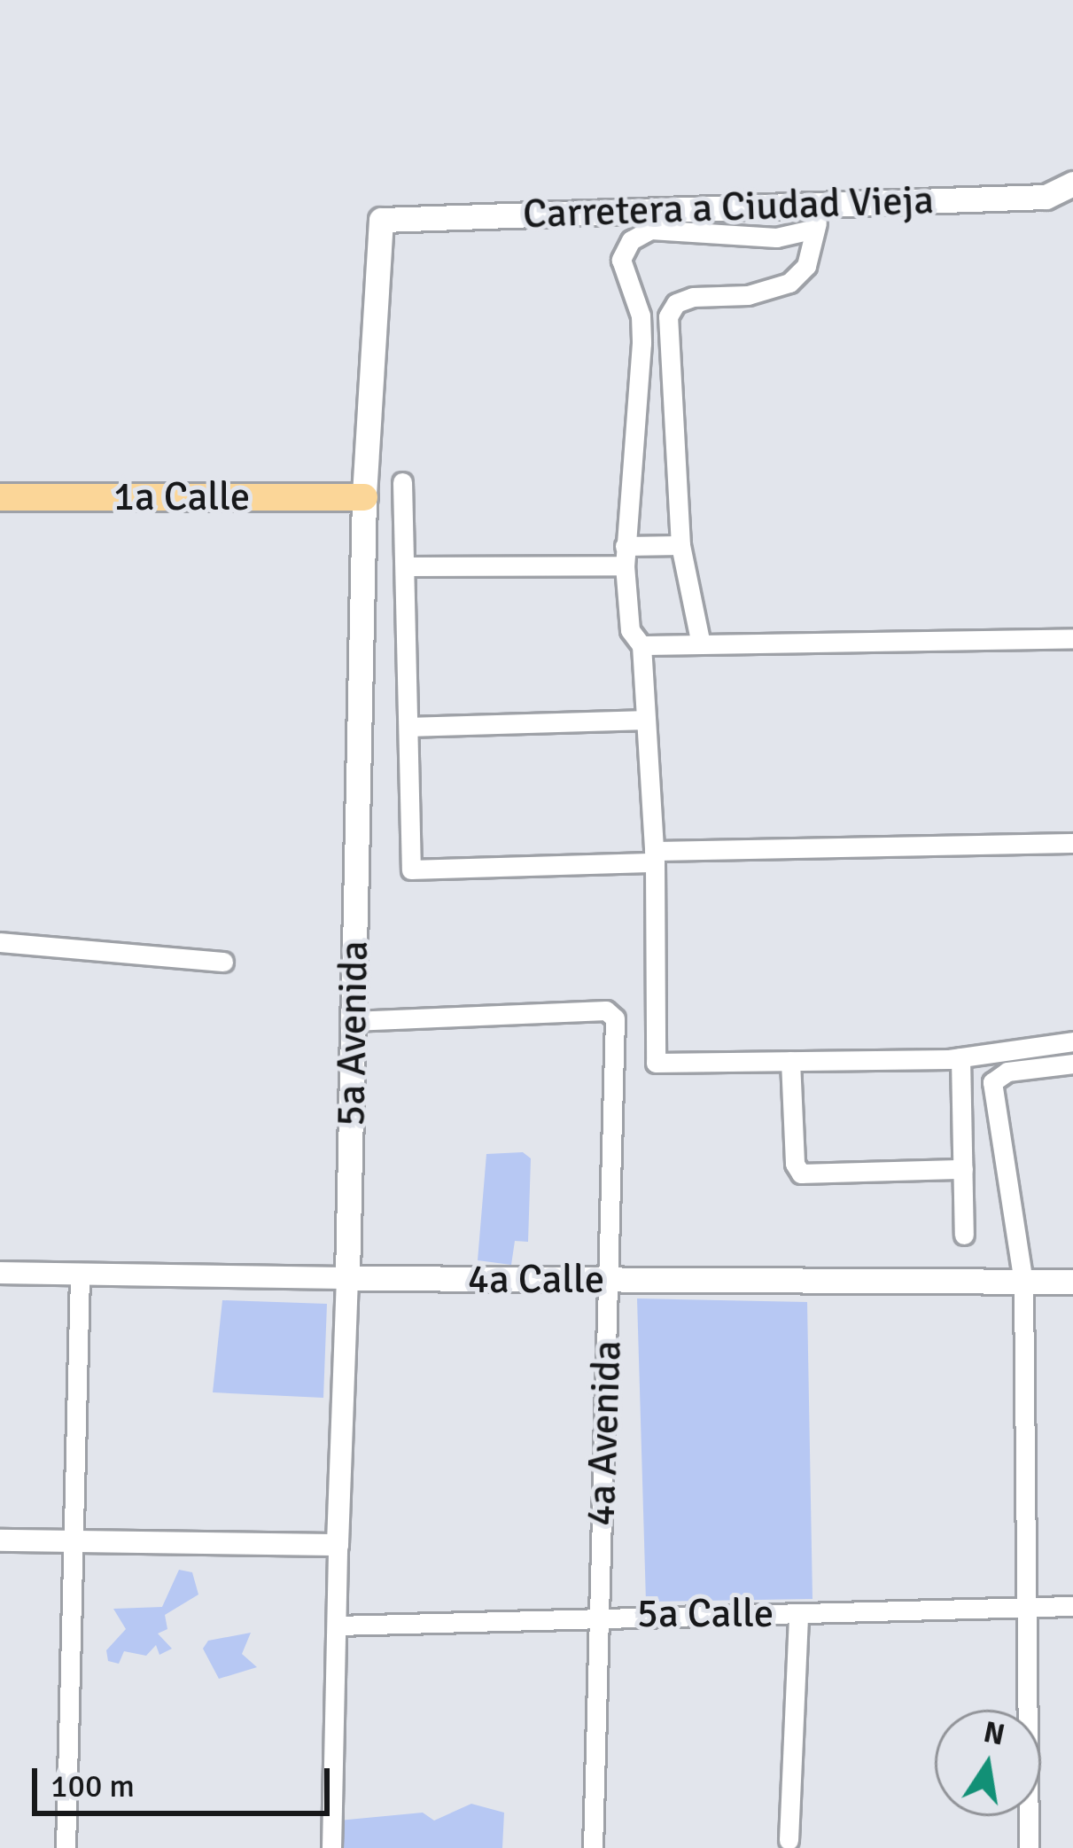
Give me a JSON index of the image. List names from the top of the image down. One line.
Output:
{"streets":{"main road":["Carretera a Ciudad Vieja","1a Calle","5a Avenida","4a Calle"],"street":["4a Avenida","5a Calle"]},"crossings":[["Carretera a Ciudad Vieja","5a Avenida"],["1a Calle","5a Avenida"],["5a Avenida","4a Calle"],["5a Avenida","4a Avenida"],["5a Avenida","5a Calle"],["4a Calle","4a Avenida"],["4a Avenida","5a Calle"]],"scale_bar":"100 m","north":"top"}
